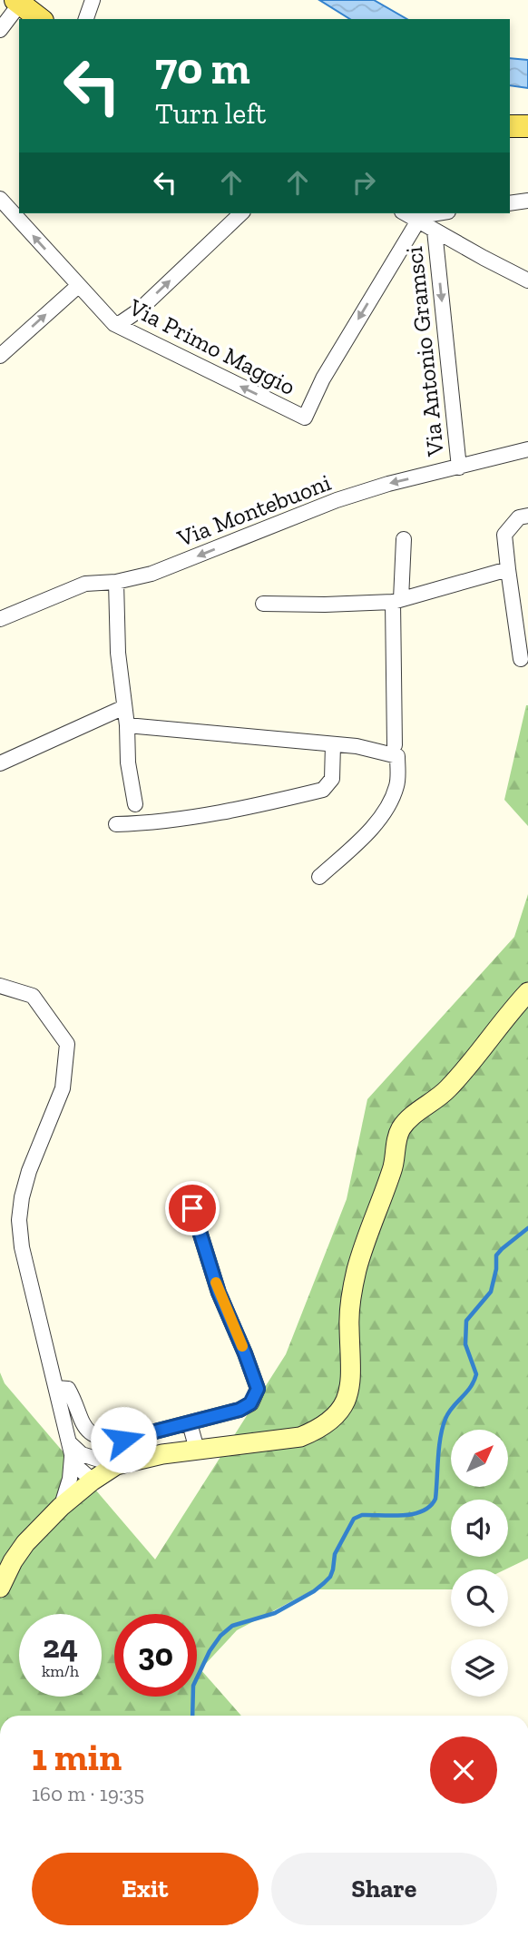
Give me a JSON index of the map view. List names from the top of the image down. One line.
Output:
{"streets":{"street":["Via Primo Maggio","Via Antonio Gramsci","Via Montebuoni"]},"crossings":[["Via Antonio Gramsci","Via Montebuoni"]],"one_way":["Via Antonio Gramsci"],"north":"top right","page":{"turn":["70 m","Turn left"],"speed":"24 km/h","limit":"30","heading":["1 min","160 m · 19:35"],"buttons":["Exit","Share"]}}
